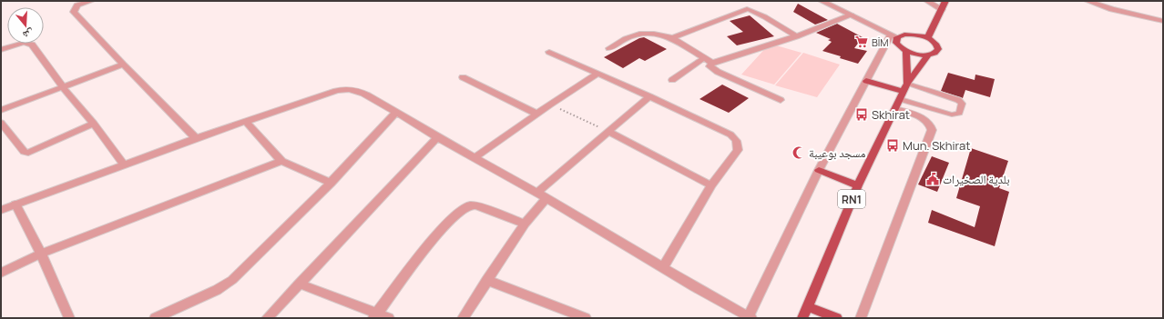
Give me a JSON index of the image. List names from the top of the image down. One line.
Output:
{"streets":{"main road":["RN1"]},"places":{"supermarket":["BİM"],"bus stop":["Skhirat","Mun. Skhirat"],"mosque":["مسجد بوعيبة"],"public building":["بلدية الصخيرات"]},"north":"bottom"}
